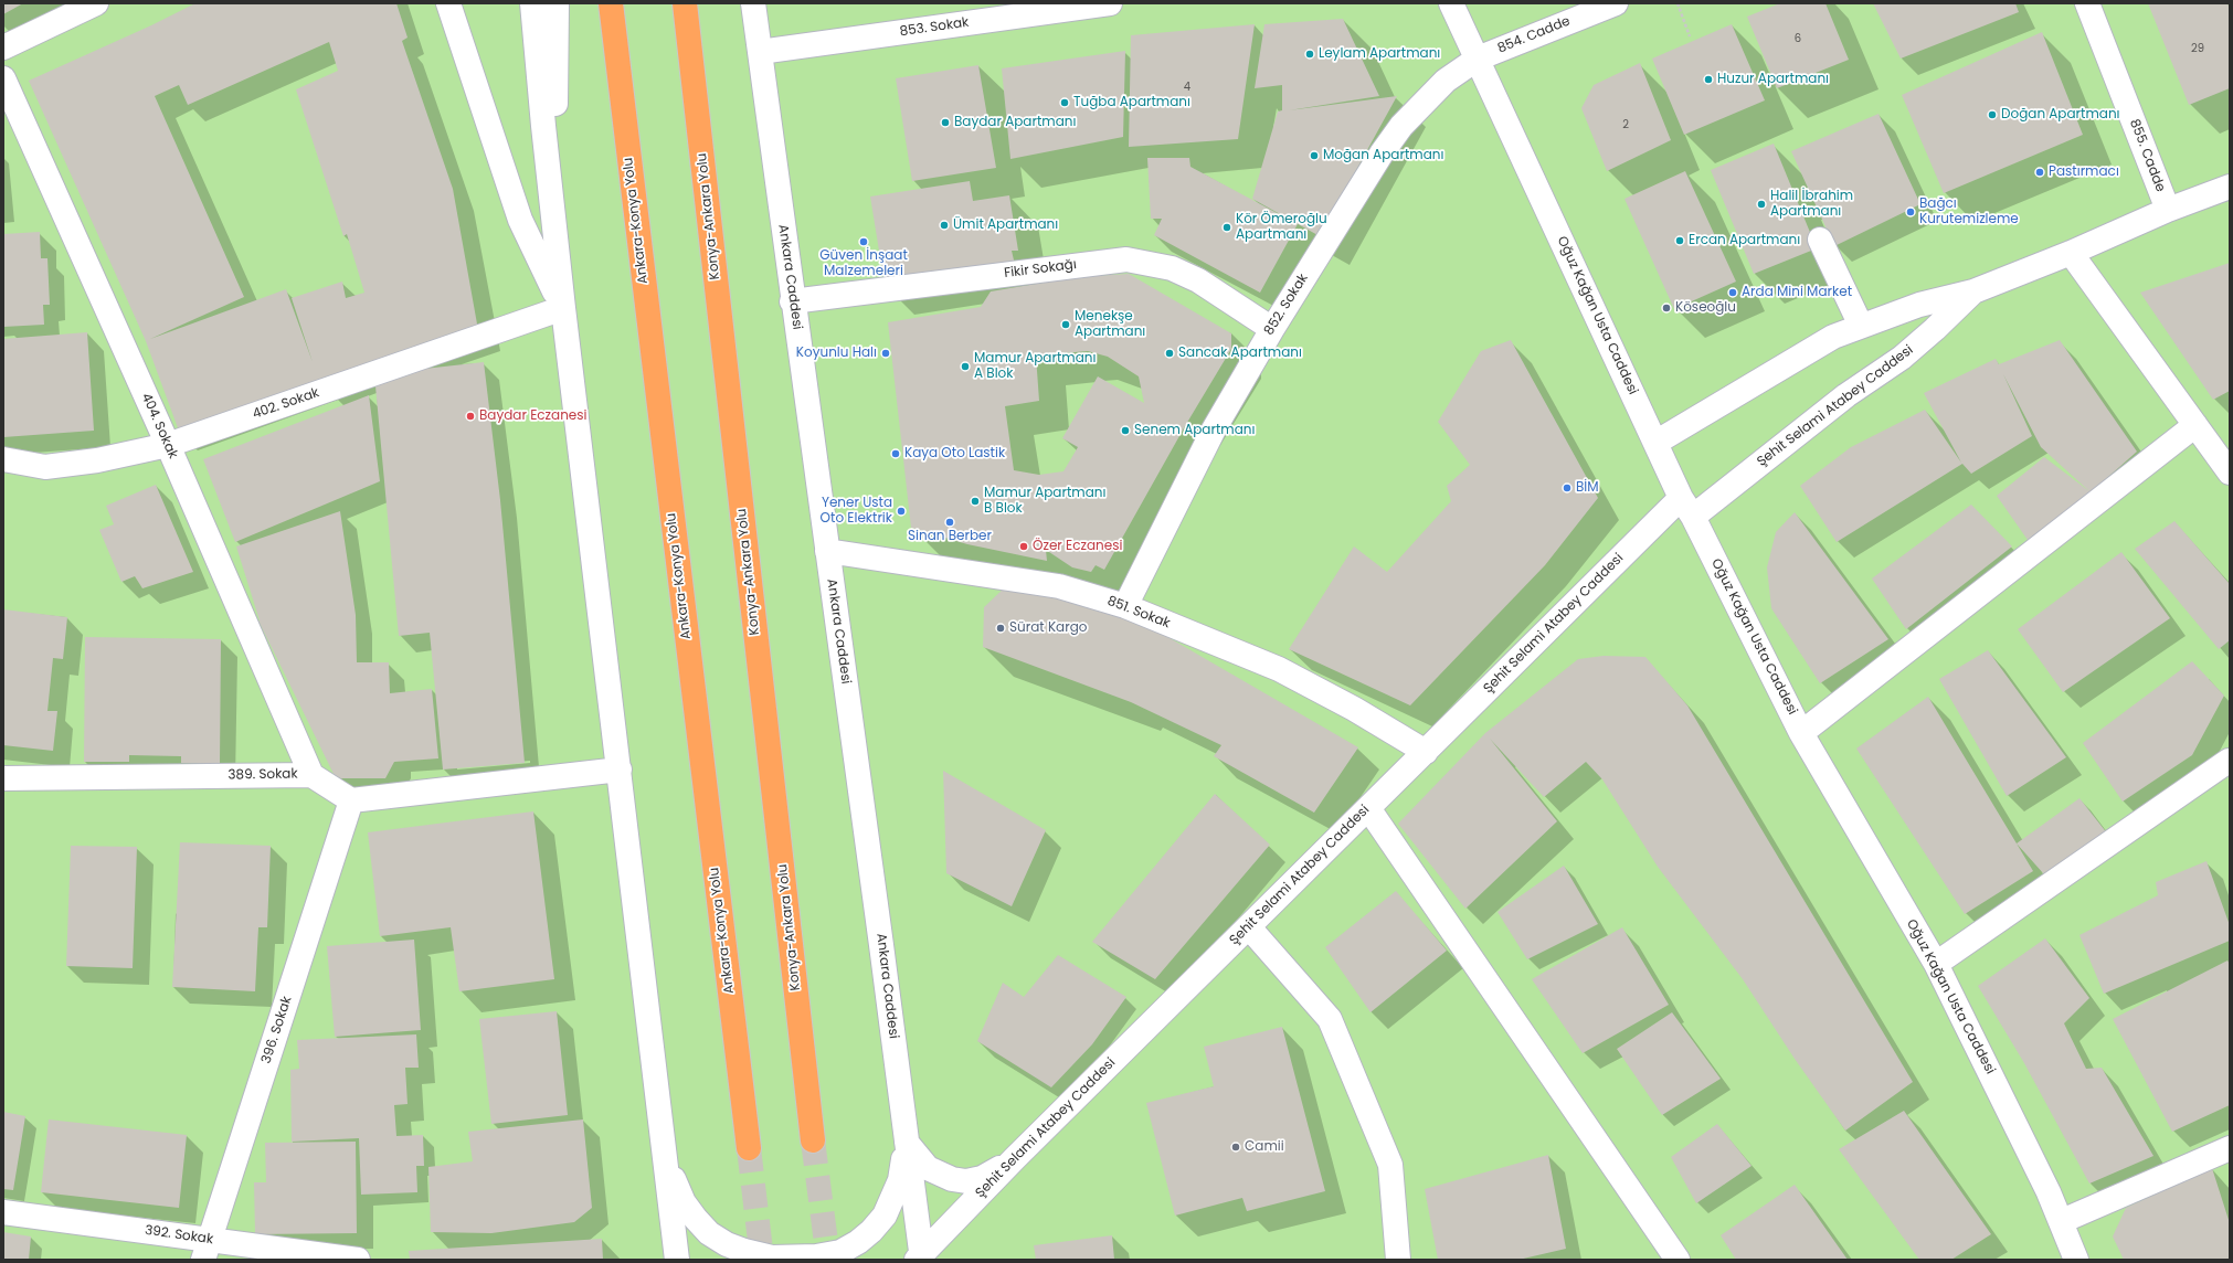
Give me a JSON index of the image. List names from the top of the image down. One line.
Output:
{"streets":{"highway":["Konya-Ankara Yolu","Ankara-Konya Yolu"],"street":["853. Sokak","854. Cadde","855. Cadde","Fikir Sokağı","Ankara Caddesi","852. Sokak","Oğuz Kağan Usta Caddesi","402. Sokak","Şehit Selami Atabey Caddesi","404. Sokak","851. Sokak","389. Sokak","396. Sokak","392. Sokak"]},"crossings":[["853. Sokak","Ankara Caddesi"],["854. Cadde","852. Sokak"],["854. Cadde","Oğuz Kağan Usta Caddesi"],["855. Cadde","Şehit Selami Atabey Caddesi"],["Fikir Sokağı","Ankara Caddesi"],["Fikir Sokağı","852. Sokak"],["Ankara Caddesi","Şehit Selami Atabey Caddesi"],["Ankara Caddesi","851. Sokak"],["852. Sokak","Oğuz Kağan Usta Caddesi"],["852. Sokak","851. Sokak"],["Oğuz Kağan Usta Caddesi","Şehit Selami Atabey Caddesi"],["402. Sokak","404. Sokak"],["Şehit Selami Atabey Caddesi","851. Sokak"],["404. Sokak","389. Sokak"],["389. Sokak","396. Sokak"],["396. Sokak","392. Sokak"]],"places":["Leylam Apartmanı","Huzur Apartmanı","Tuğba Apartmanı","Doğan Apartmanı","Baydar Apartmanı","Moğan Apartmanı","Pastırmacı","Halil İbrahim Apartmanı","Bağcı Kurutemizleme","Ümit Apartmanı","Kör Ömeroğlu Apartmanı","Ercan Apartmanı","Güven İnşaat Malzemeleri","Arda Mini Market","Köseoğlu","Menekşe Apartmanı","Koyunlu Halı","Sancak Apartmanı","Mamur Apartmanı A Blok","Baydar Eczanesi","Senem Apartmanı","Kaya Oto Lastik","BİM","Mamur Apartmanı B Blok","Yener Usta Oto Elektrik","Sinan Berber","Özer Eczanesi","Sürat Kargo","Camii"],"house_numbers":["6","29","4","2"]}
